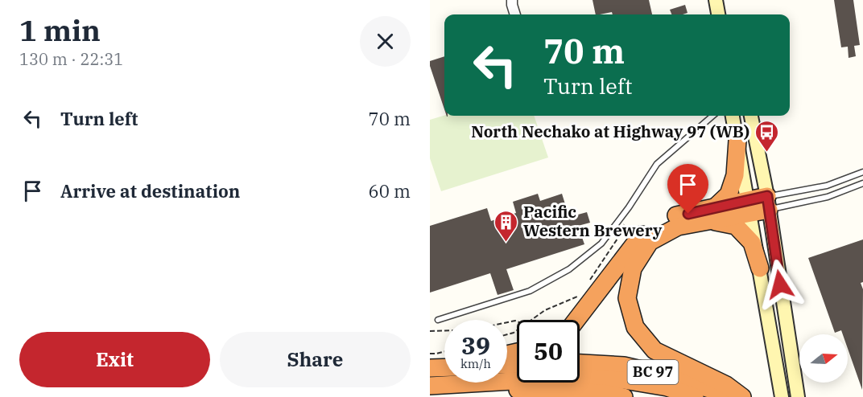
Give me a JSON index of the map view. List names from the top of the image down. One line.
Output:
{"streets":{"highway":["BC 97"]},"places":{"bus stop":["North Nechako at Highway 97 (WB)"],"building":["Pacific Western Brewery"]},"north":"right","page":{"heading":["1 min","130 m · 22:31"],"turn":["70 m","Turn left"],"list":[{"name":"Turn left","value":"70 m"},{"name":"Arrive at destination","value":"60 m"}],"speed":"39 km/h","limit":"50","buttons":["Exit","Share"]}}
